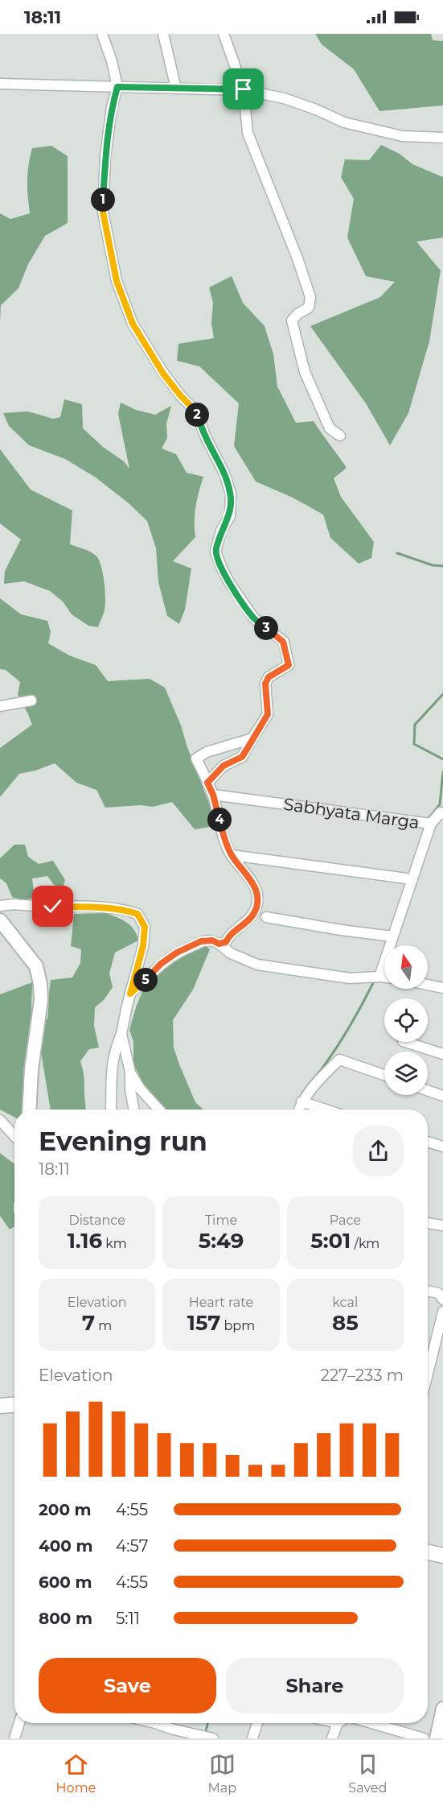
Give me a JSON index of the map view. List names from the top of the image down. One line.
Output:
{"streets":{"street":["Sabhyata Marga"]},"north":"top","page":{"status":"18:11","pins":["1","2","3","4","5"],"heading":["Evening run","18:11"],"stats":[["Distance","1.16 km"],["Time","5:49"],["Pace","5:01 /km"],["Elevation","7 m"],["Heart rate","157 bpm"],["kcal","85"]],"chart":["Elevation","227–233 m"],"list":[{"name":"200 m","note":"4:55"},{"name":"400 m","note":"4:57"},{"name":"600 m","note":"4:55"},{"name":"800 m","note":"5:11"}],"buttons":["Save","Share"],"tabs":["Home","Map","Saved"]}}
